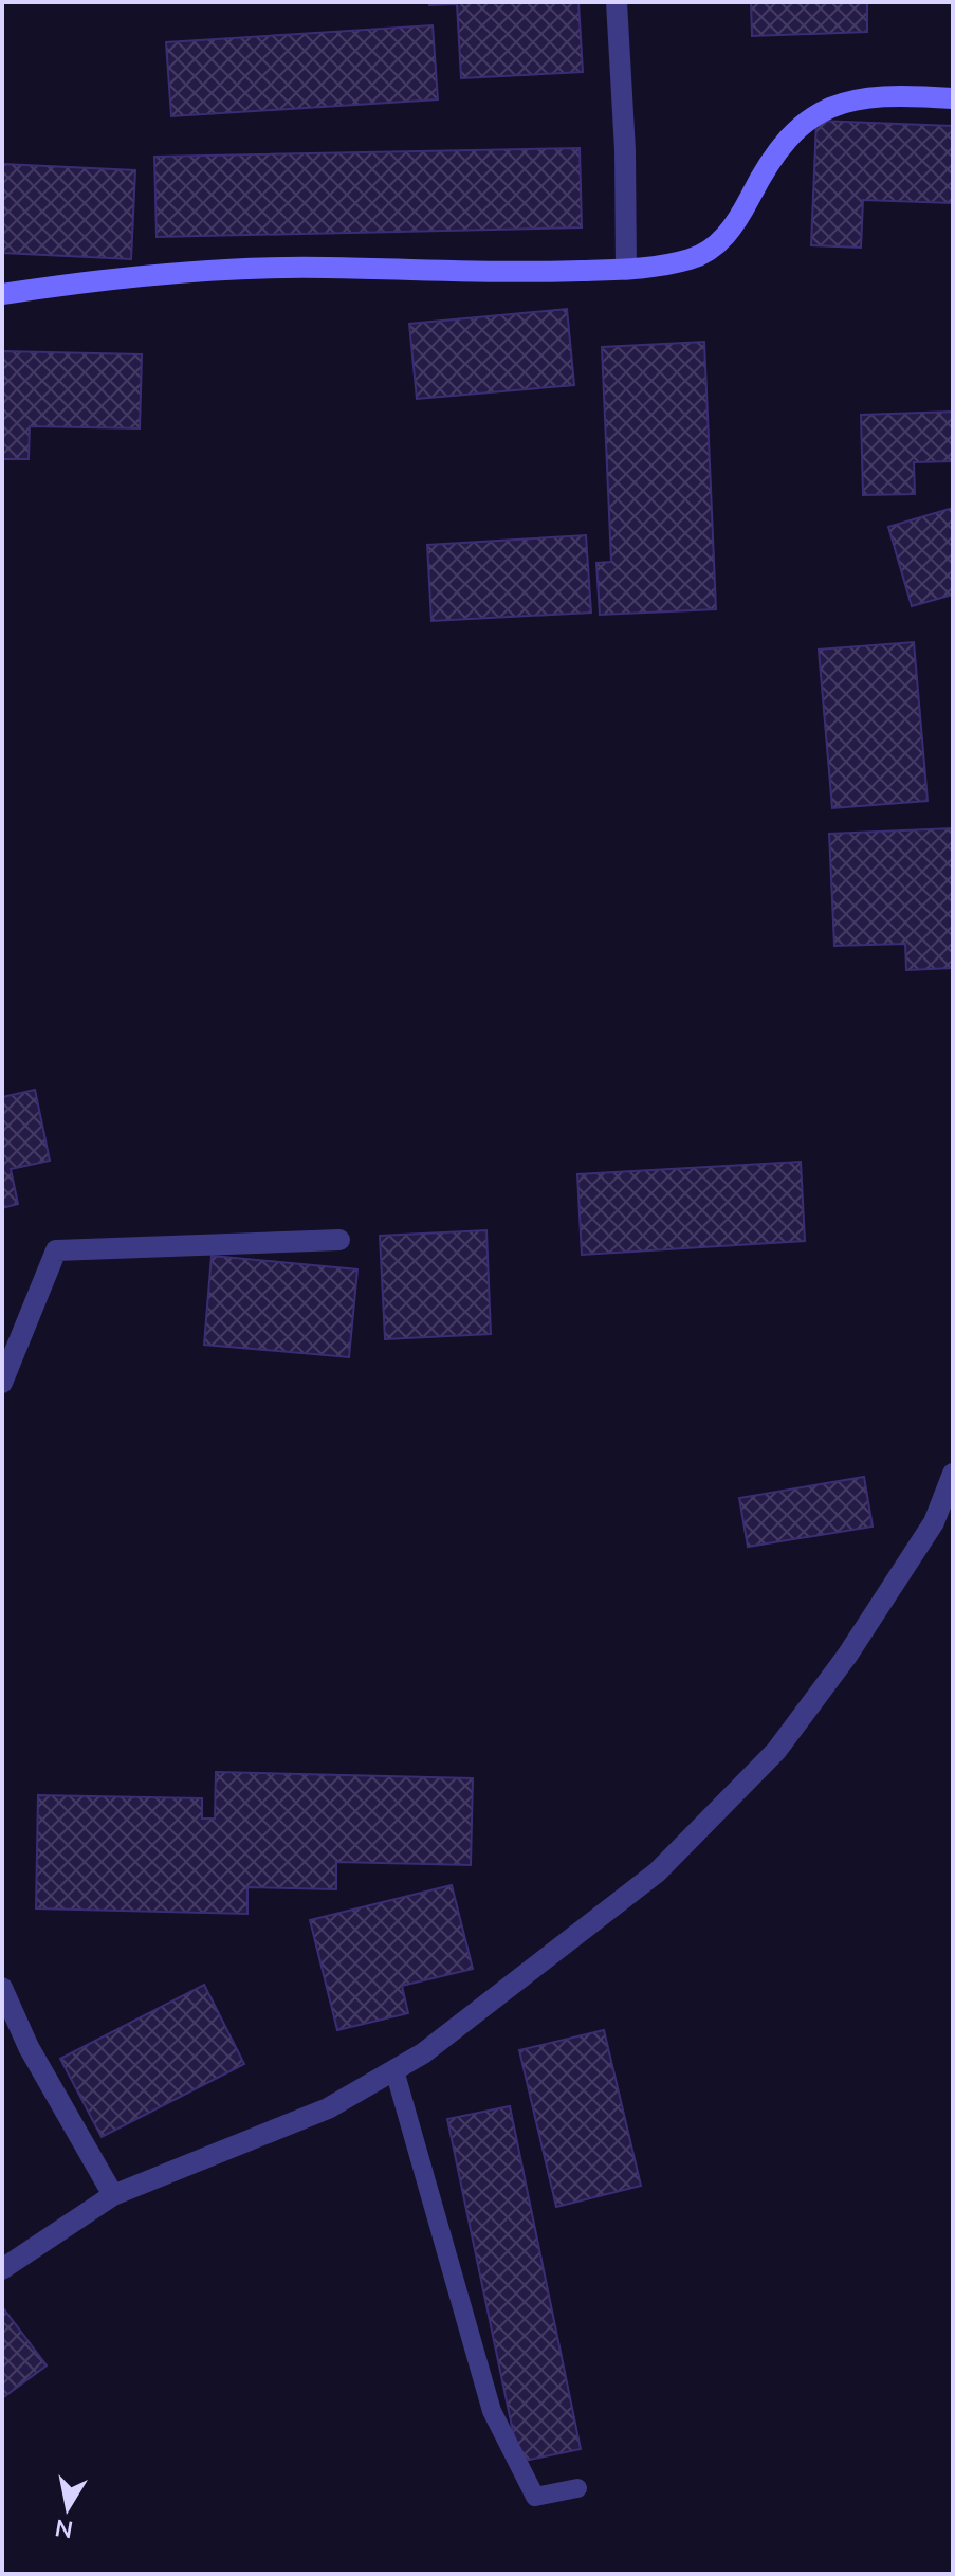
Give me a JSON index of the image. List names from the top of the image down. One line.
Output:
{"north":"bottom"}
